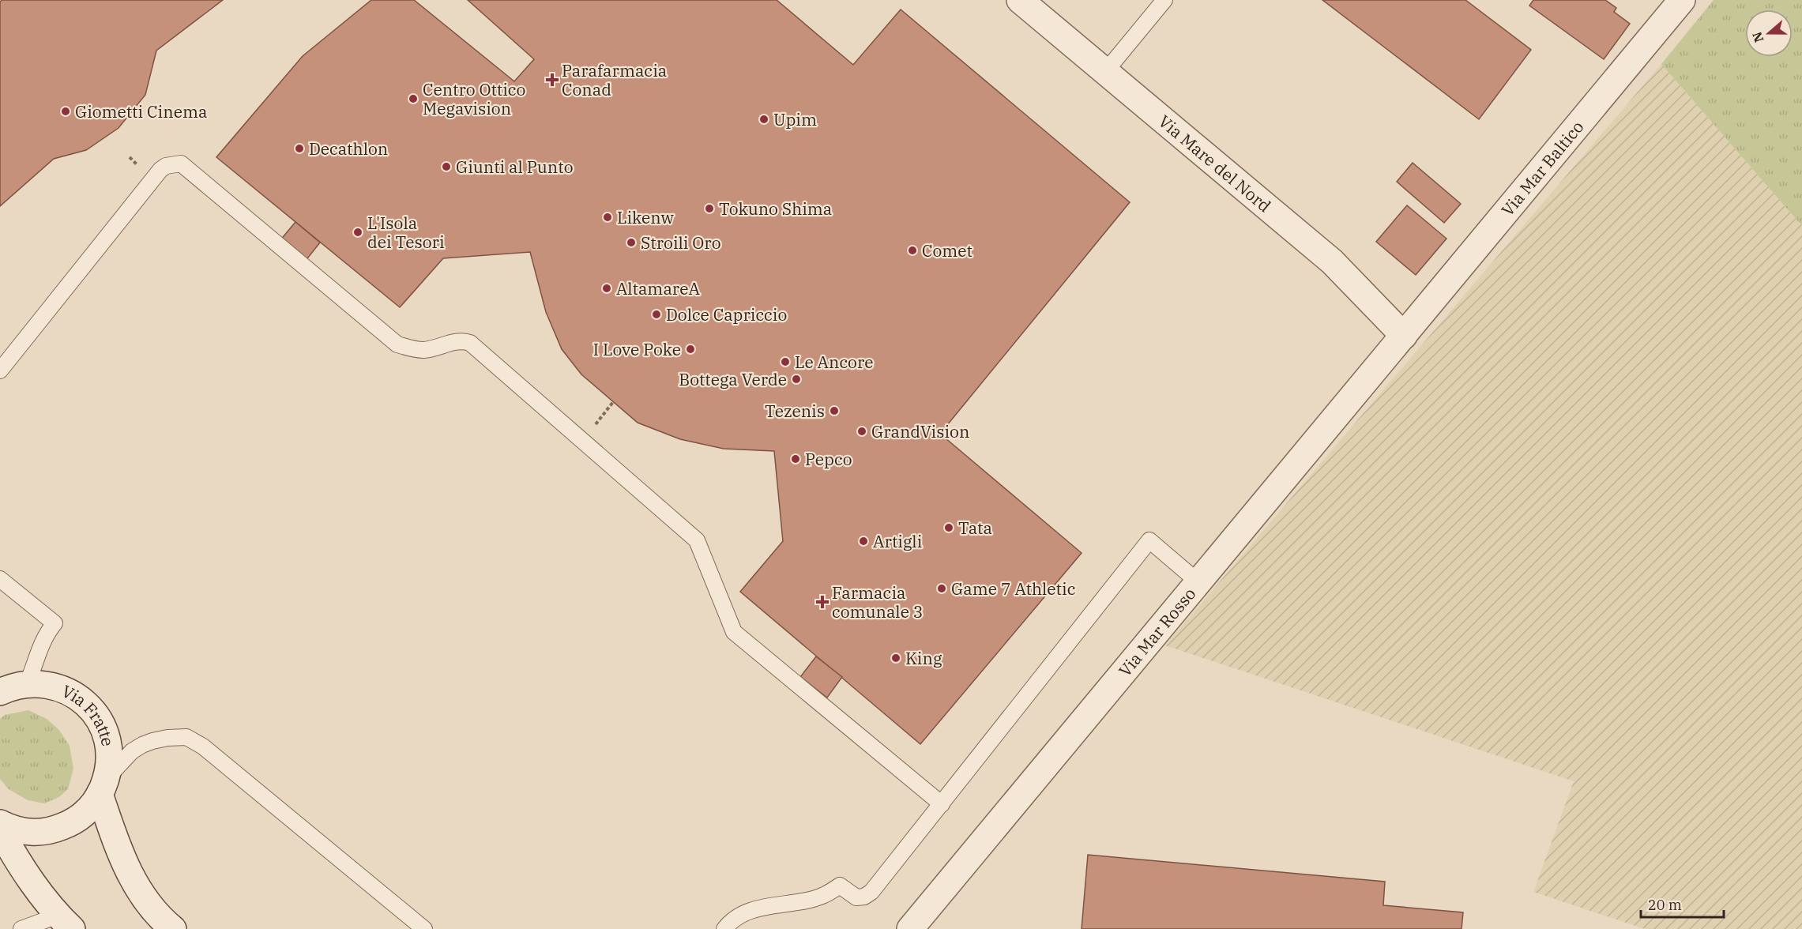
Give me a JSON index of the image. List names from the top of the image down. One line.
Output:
{"streets":{"street":["Via Mare del Nord","Via Mar Baltico","Via Mar Rosso","Via Fratte"]},"crossings":[["Via Mare del Nord","Via Mar Baltico"],["Via Mare del Nord","Via Mar Rosso"],["Via Mar Baltico","Via Mar Rosso"]],"places":{"health":["Parafarmacia Conad","Farmacia comunale 3"],"other":["Centro Ottico Megavision","Giometti Cinema","Upim","Decathlon","Giunti al Punto","Tokuno Shima","Likenw","L'Isola dei Tesori","Stroili Oro","Comet","AltamareA","Dolce Capriccio","I Love Poke","Le Ancore","Bottega Verde","Tezenis","GrandVision","Pepco","Tata","Artigli","Game 7 Athletic","King"]},"scale_bar":"20 m","north":"left"}
